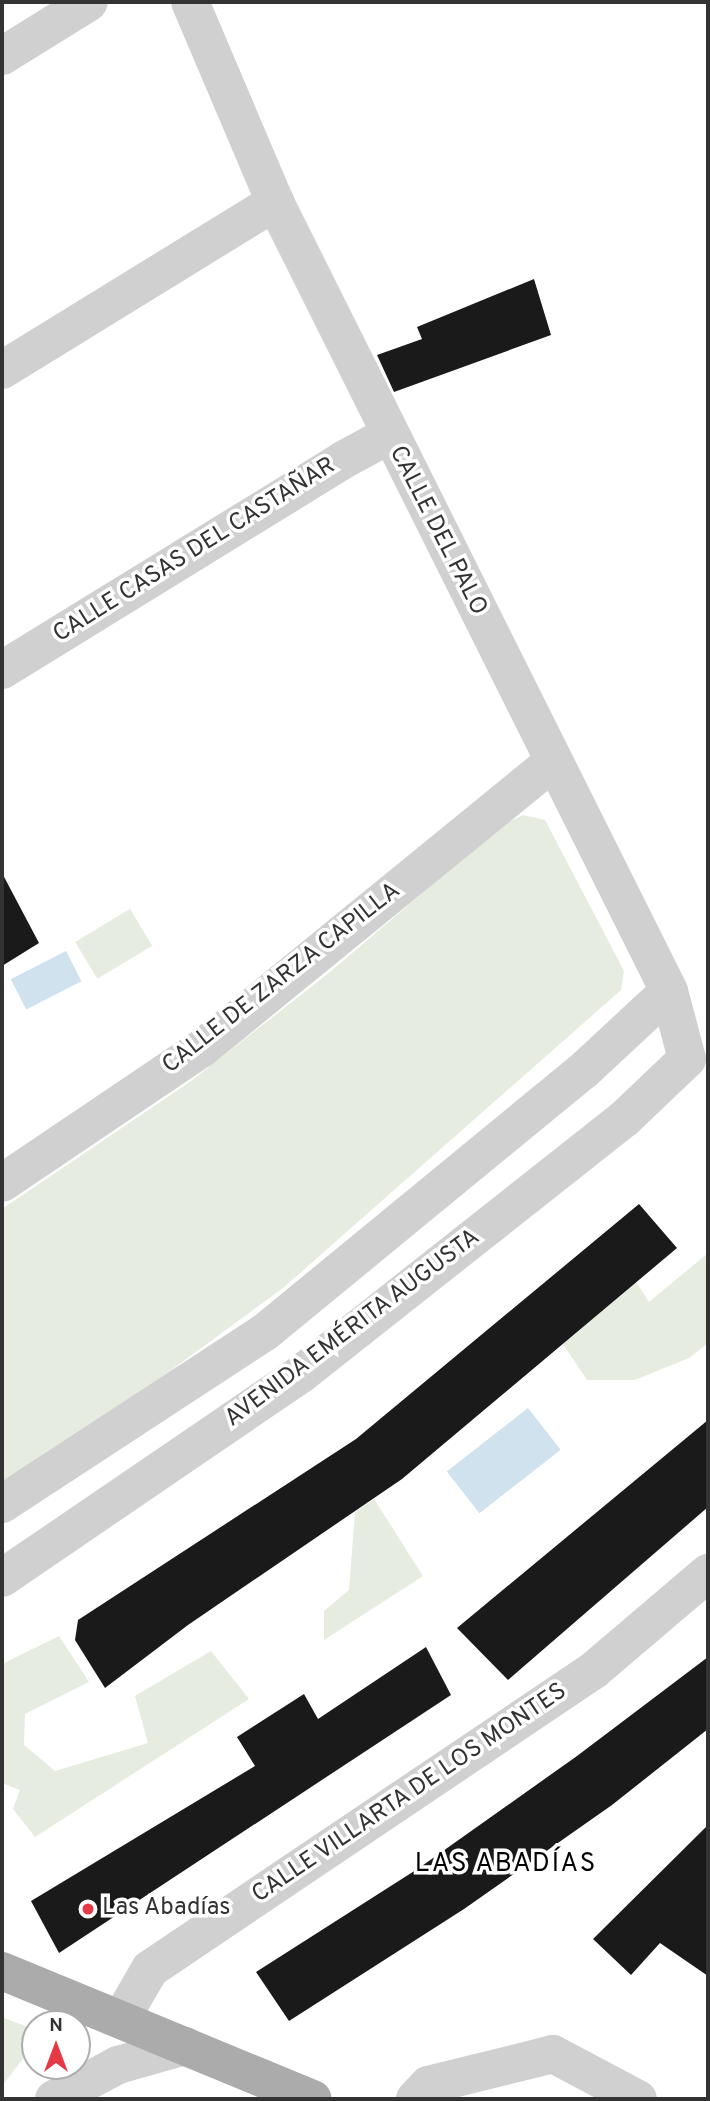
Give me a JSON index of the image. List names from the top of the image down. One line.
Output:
{"streets":{"street":["CALLE DEL PALO","CALLE CASAS DEL CASTAÑAR","CALLE DE ZARZA CAPILLA","AVENIDA EMÉRITA AUGUSTA","CALLE VILLARTA DE LOS MONTES"]},"crossings":[["CALLE DEL PALO","CALLE CASAS DEL CASTAÑAR"],["CALLE DEL PALO","CALLE DE ZARZA CAPILLA"],["CALLE DEL PALO","AVENIDA EMÉRITA AUGUSTA"]],"districts":["LAS ABADÍAS"],"places":["Las Abadías"],"north":"top"}
